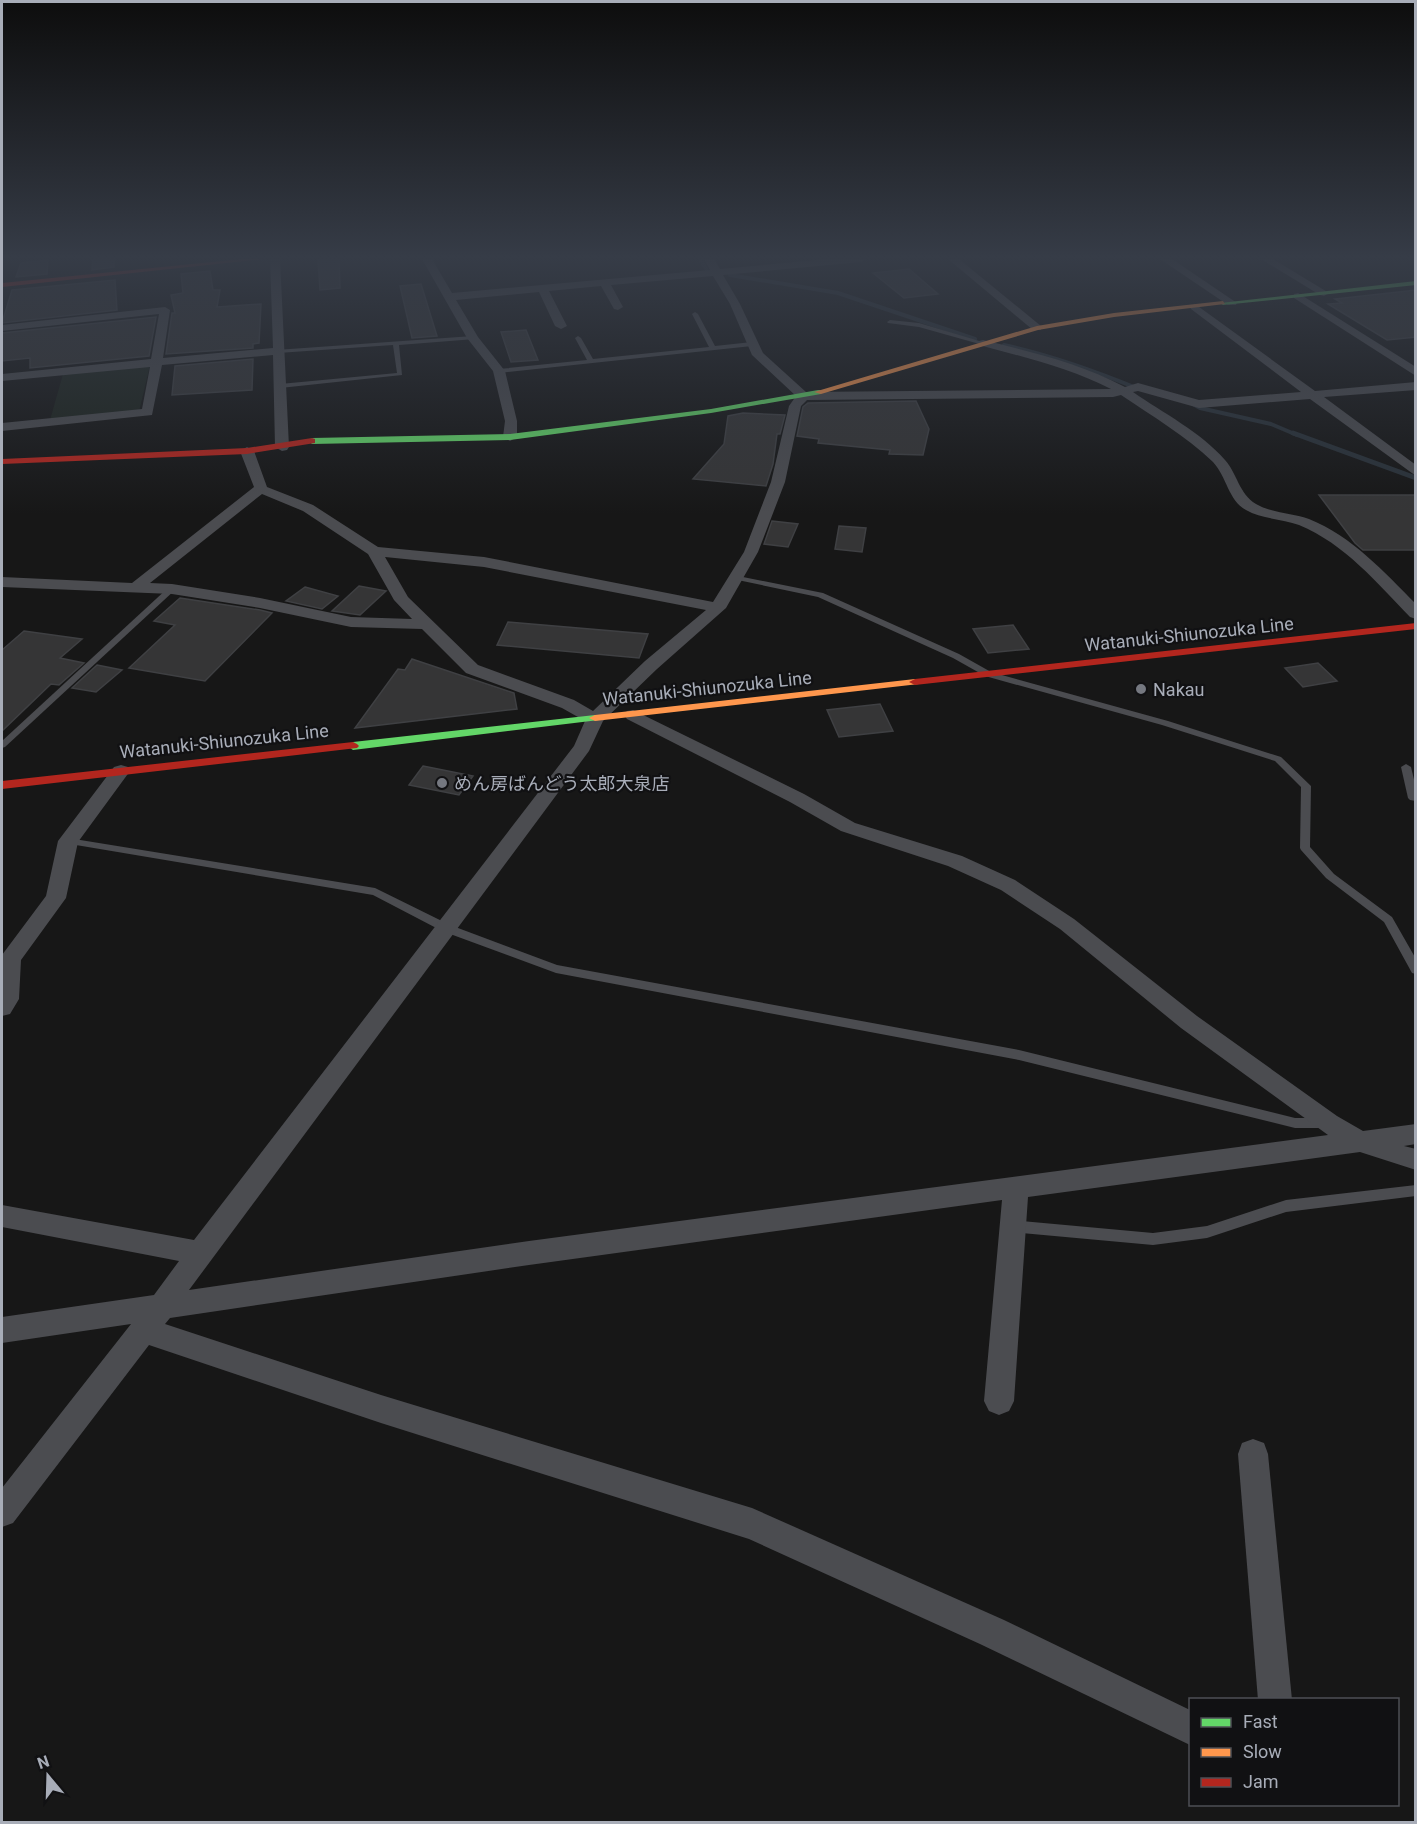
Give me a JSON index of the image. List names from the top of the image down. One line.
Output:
{"streets":{"street":["Watanuki-Shiunozuka Line"]},"places":["Nakau","めん房ばんどう太郎大泉店"],"legend":["Fast","Slow","Jam"],"north":"top"}
